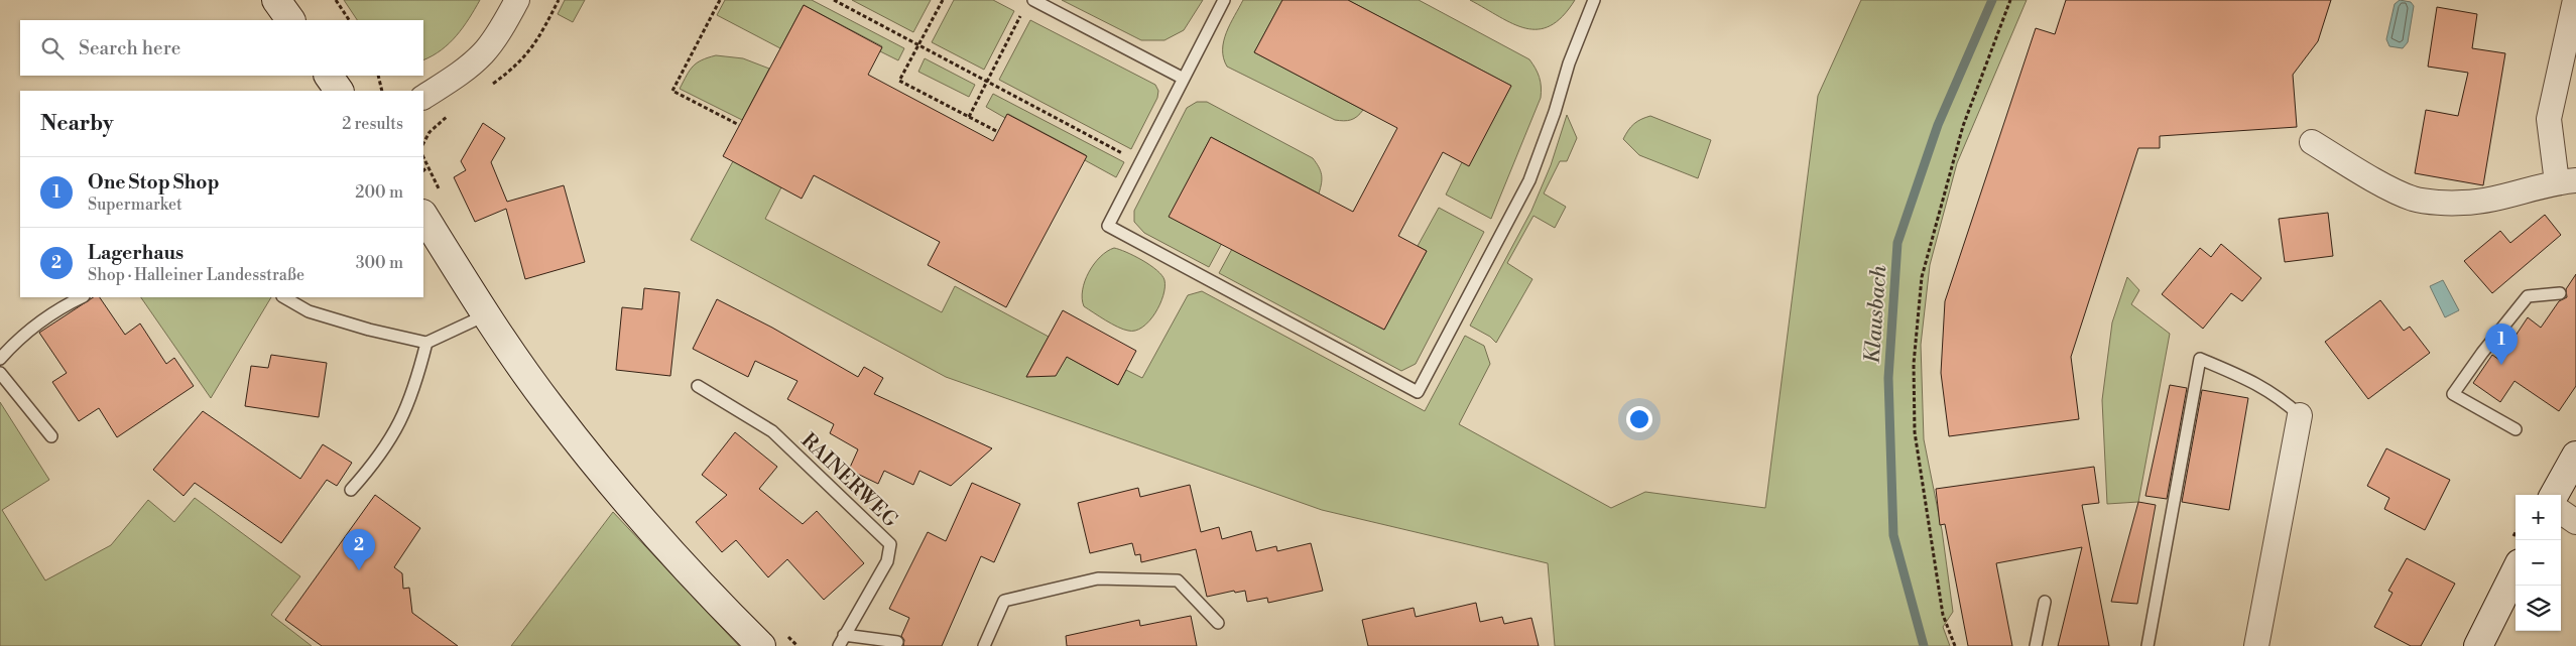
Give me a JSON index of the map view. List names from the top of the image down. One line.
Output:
{"streets":{"lane":["RAINERWEG"]},"water":["Klausbach"],"page":{"search":"Search here","heading":["Nearby","2 results"],"list":[{"mark":"1","name":"One Stop Shop","note":"Supermarket","value":"200 m"},{"mark":"2","name":"Lagerhaus","note":"Shop · Halleiner Landesstraße","value":"300 m"}],"pins":["1","2"],"map_buttons":["+","−"]}}
